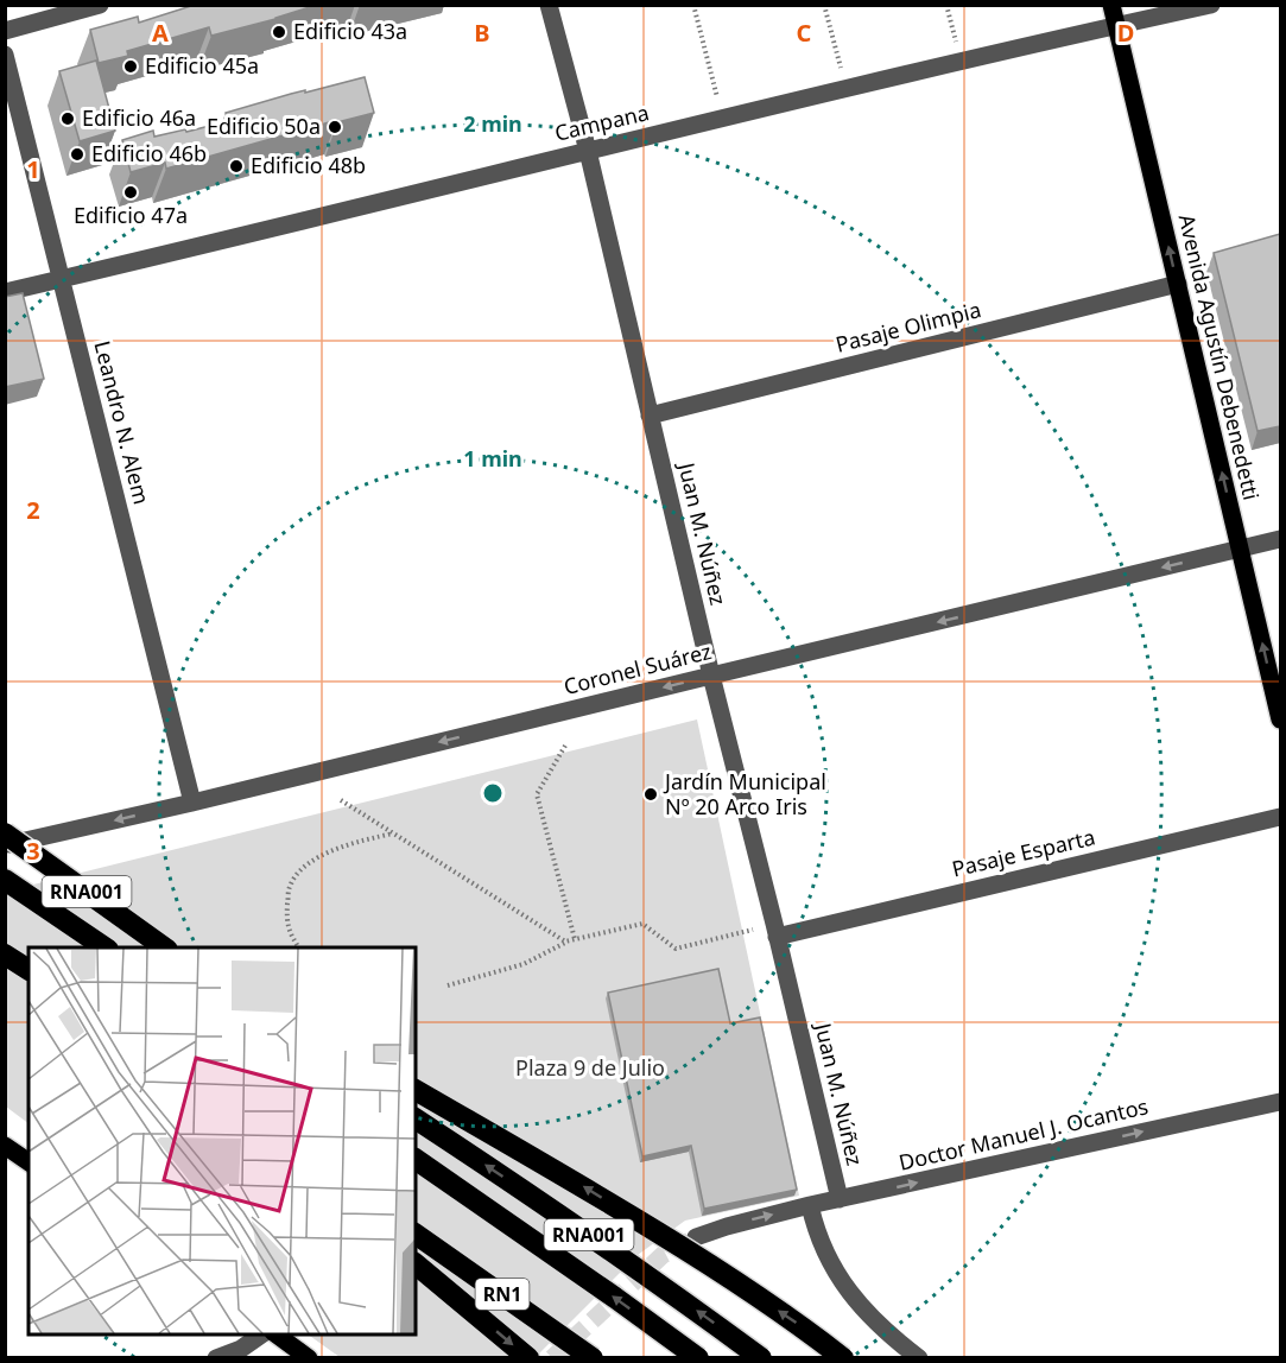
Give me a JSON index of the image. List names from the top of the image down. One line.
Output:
{"streets":{"highway":["RNA001","RN1"],"main road":["Avenida Agustín Debenedetti"],"street":["Campana","Pasaje Olimpia","Leandro N. Alem","Juan M. Núñez","Coronel Suárez","Pasaje Esparta","Doctor Manuel J. Ocantos"]},"crossings":[["Campana","Avenida Agustín Debenedetti"],["Campana","Leandro N. Alem"],["Campana","Juan M. Núñez"],["Pasaje Olimpia","Avenida Agustín Debenedetti"],["Pasaje Olimpia","Juan M. Núñez"],["Avenida Agustín Debenedetti","Coronel Suárez"],["Leandro N. Alem","Coronel Suárez"],["Juan M. Núñez","Coronel Suárez"],["Juan M. Núñez","Pasaje Esparta"],["Juan M. Núñez","Doctor Manuel J. Ocantos"]],"one_way":["Avenida Agustín Debenedetti","Coronel Suárez","Doctor Manuel J. Ocantos"],"parks":["Plaza 9 de Julio"],"places":["Edificio 43a","Edificio 45a","Edificio 46a","Edificio 50a","Edificio 46b","Edificio 48b","Edificio 47a","Jardín Municipal Nº 20 Arco Iris"],"grid":{"columns":["A","B","C","D"],"rows":["1","2","3"]},"rings":["2 min","1 min"]}
